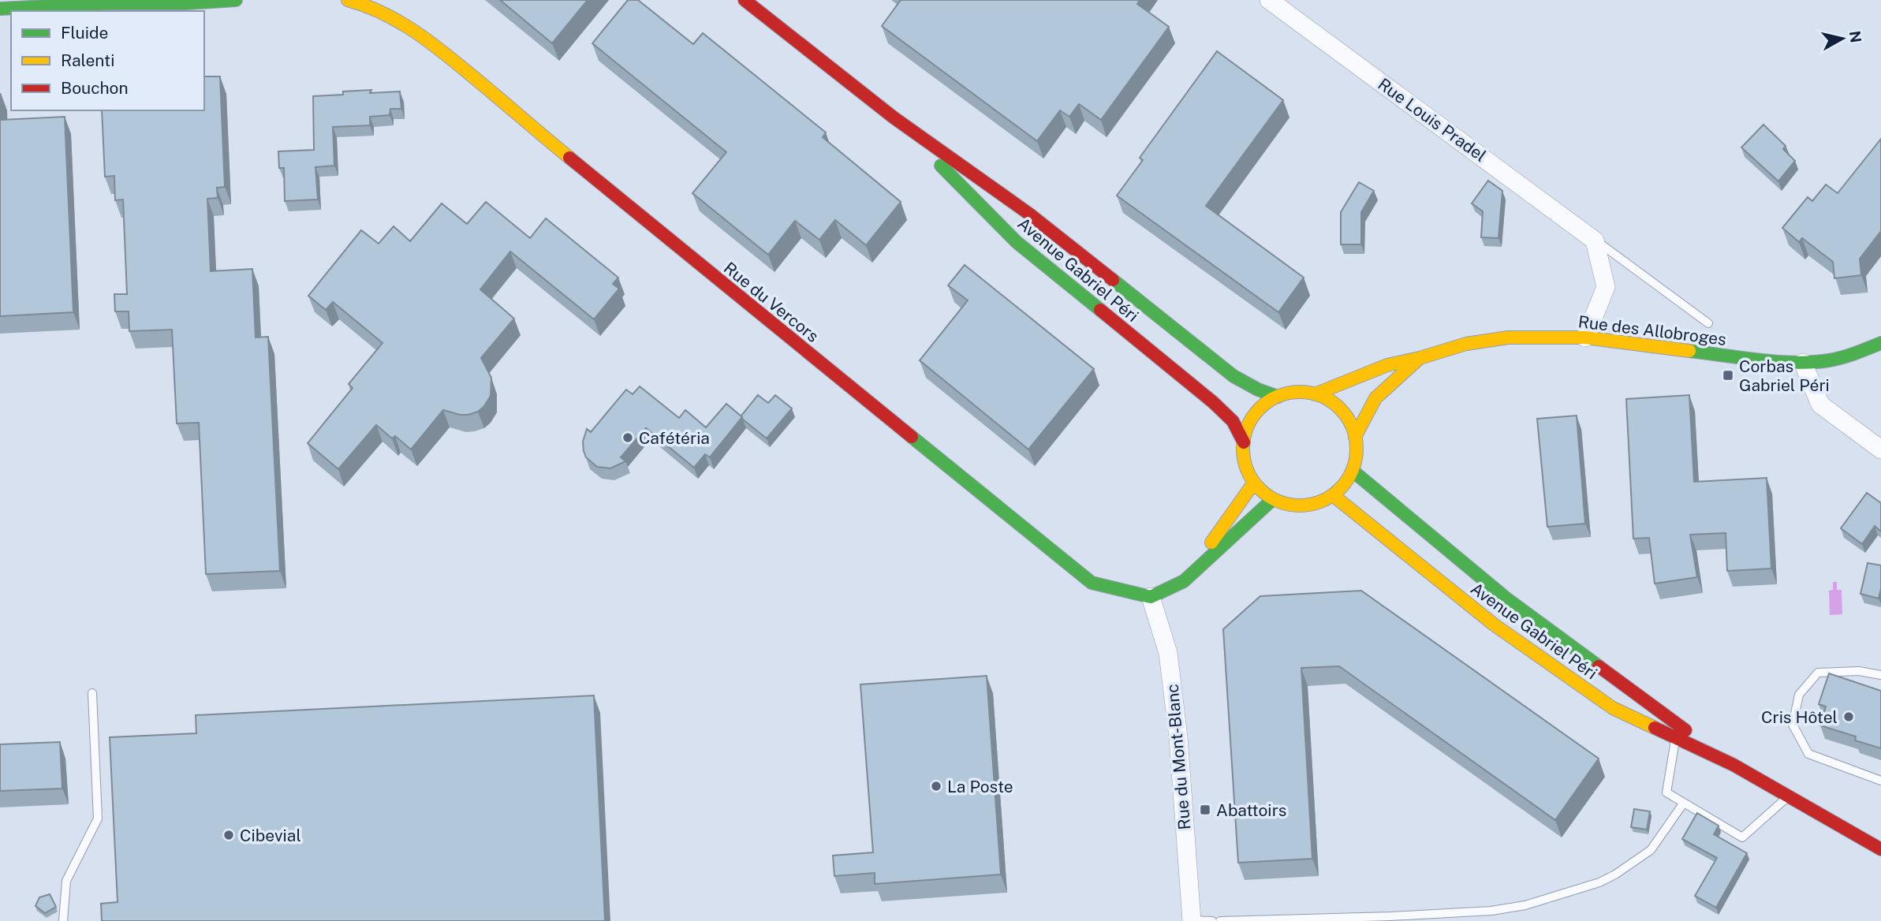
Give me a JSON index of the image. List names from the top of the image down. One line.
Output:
{"streets":{"main road":["Avenue Gabriel Péri","Rue du Vercors","Rue des Allobroges"],"street":["Rue Louis Pradel","Rue du Mont-Blanc"]},"crossings":[["Avenue Gabriel Péri","Rue des Allobroges"],["Rue du Vercors","Rue du Mont-Blanc"]],"places":{"transit":["Corbas Gabriel Péri","Abattoirs"],"other":["Cafétéria","Cris Hôtel","La Poste","Cibevial"]},"legend":["Fluide","Ralenti","Bouchon"],"north":"right"}
